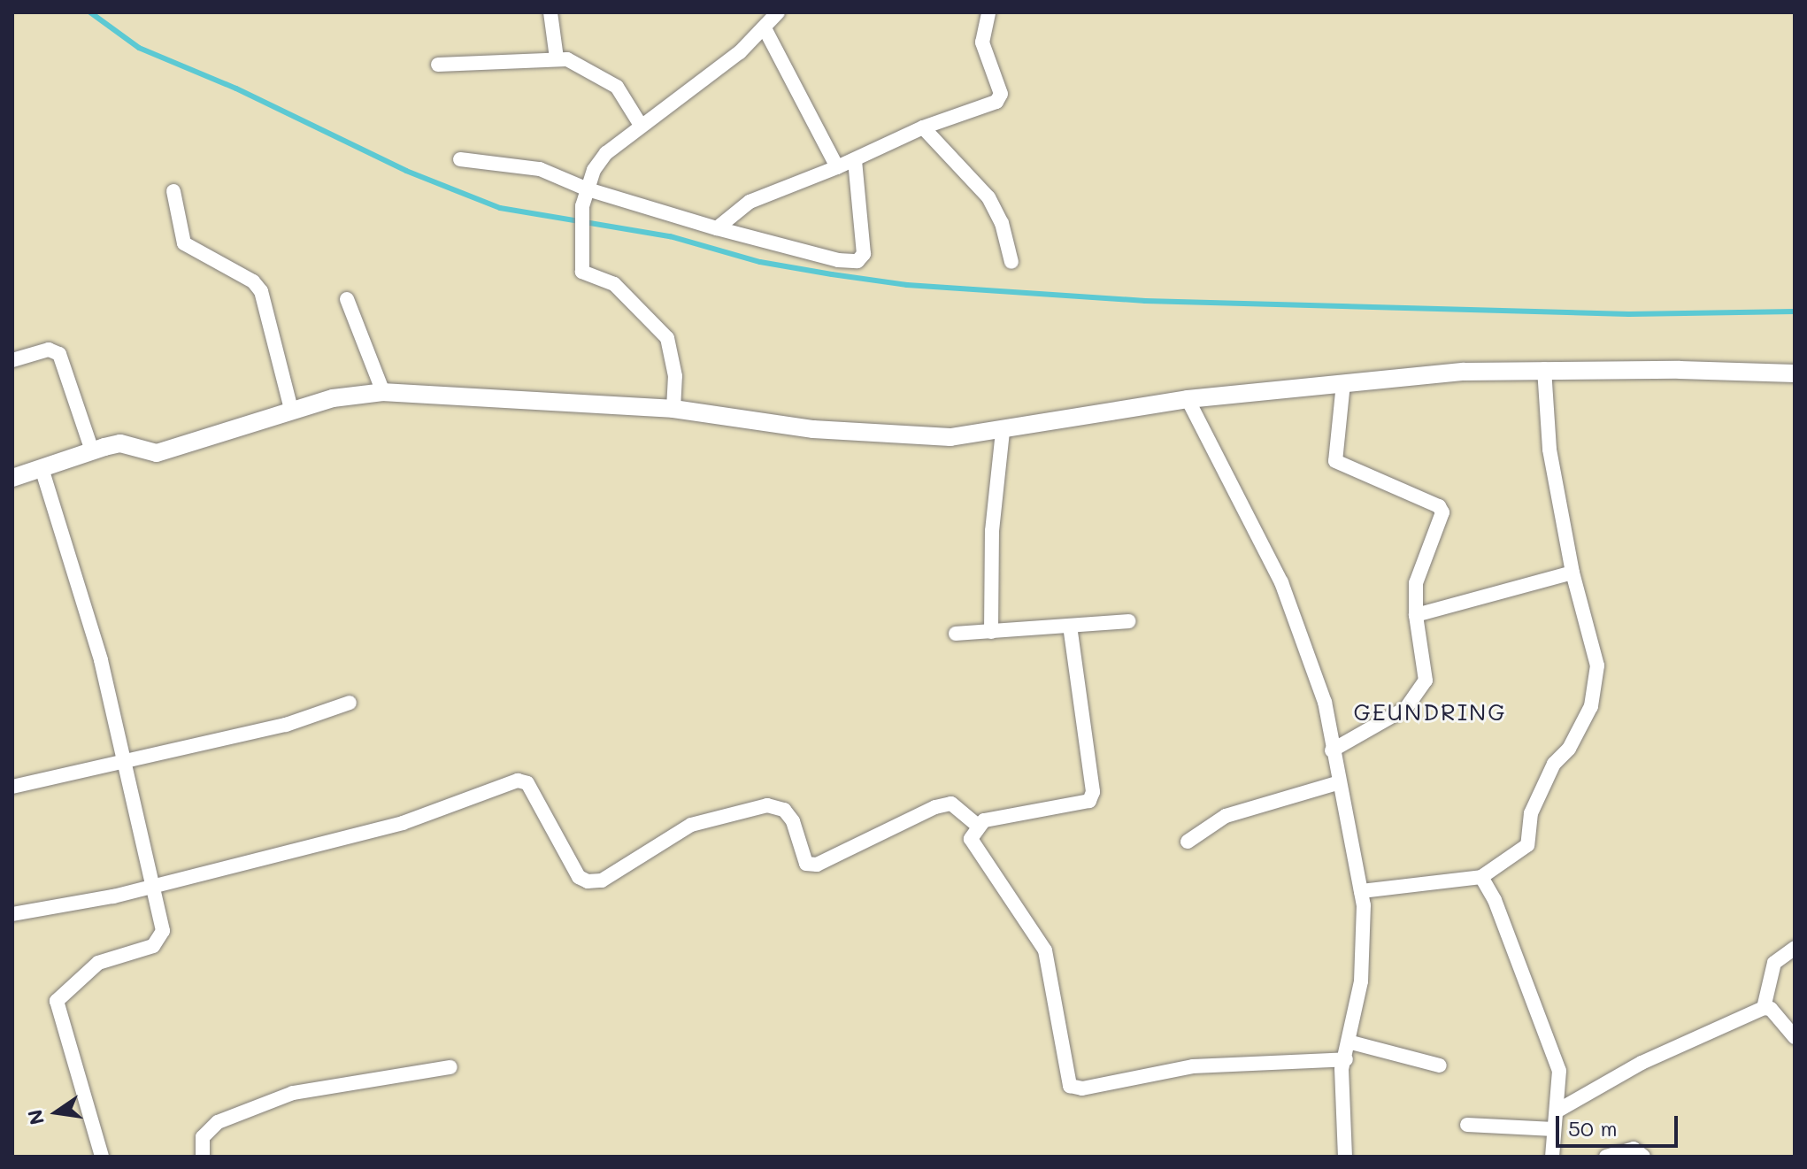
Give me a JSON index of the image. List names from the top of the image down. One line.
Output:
{"districts":["GEUNDRING"],"scale_bar":"50 m","north":"left"}
